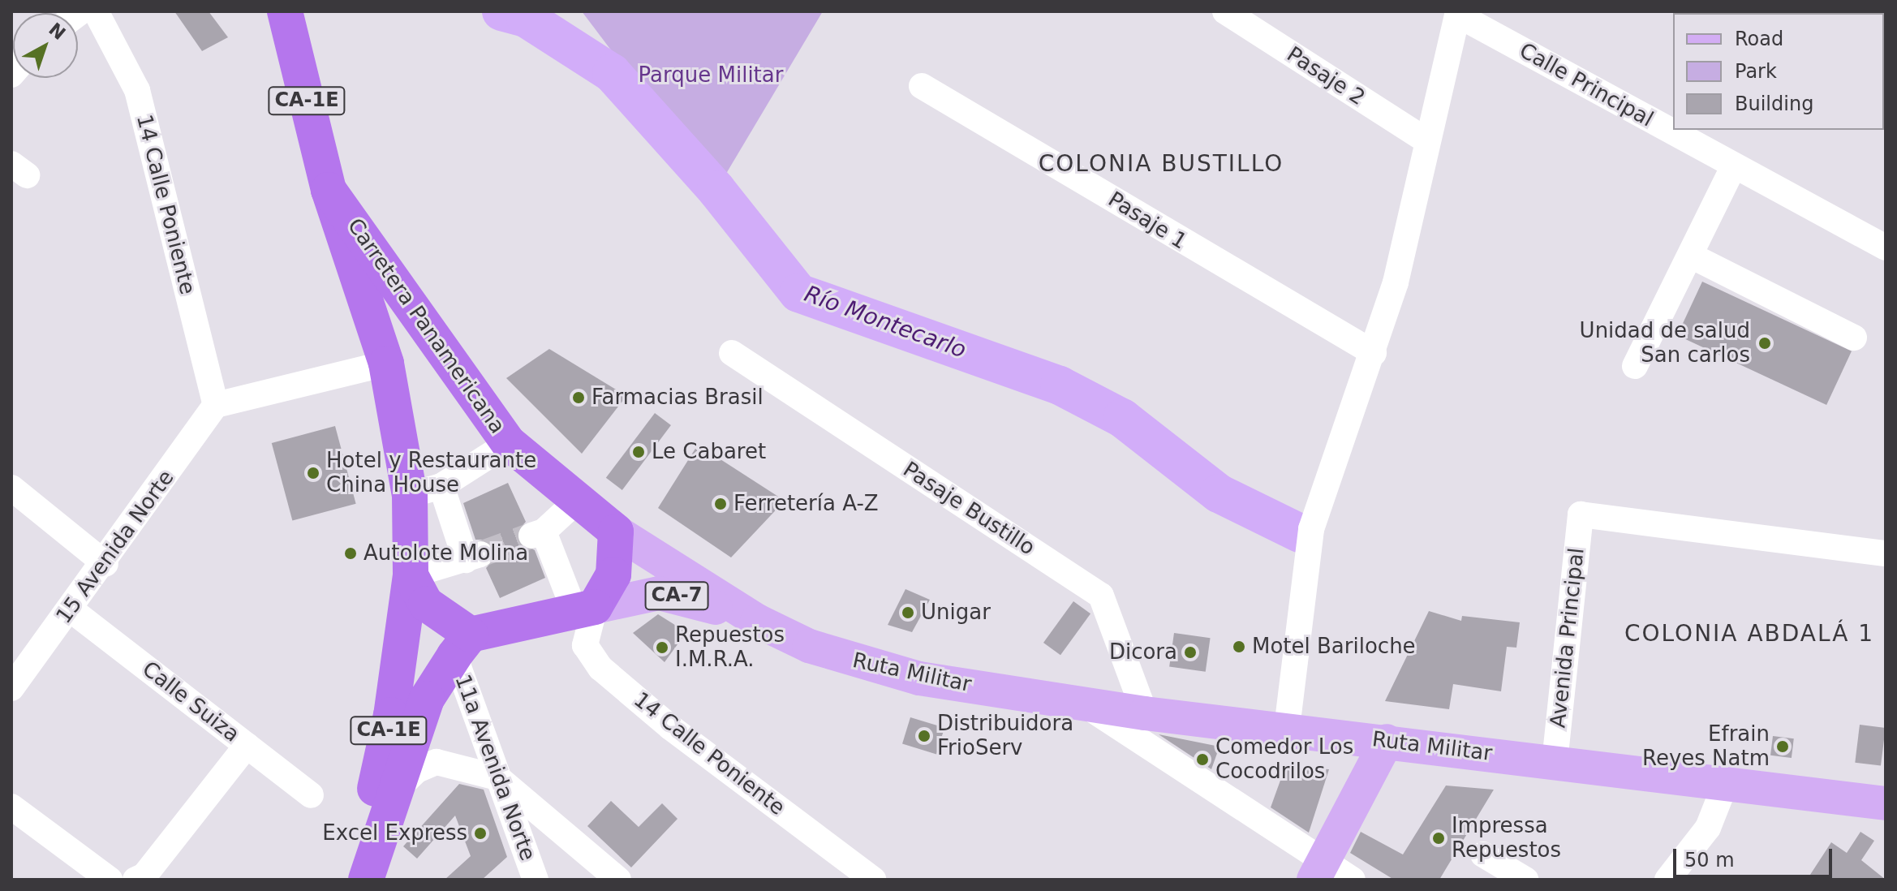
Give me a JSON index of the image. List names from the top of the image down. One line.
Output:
{"streets":{"highway":["CA-1E","Carretera Panamericana"],"main road":["CA-7","Ruta Militar"],"street":["Pasaje 2","Calle Principal","14 Calle Poniente","Pasaje 1","Pasaje Bustillo","15 Avenida Norte","Avenida Principal","Calle Suiza","11a Avenida Norte"]},"crossings":[["CA-1E","Carretera Panamericana"],["CA-1E","11a Avenida Norte"],["14 Calle Poniente","15 Avenida Norte"],["14 Calle Poniente","Ruta Militar"],["Carretera Panamericana","Ruta Militar"],["Pasaje Bustillo","Ruta Militar"],["15 Avenida Norte","Calle Suiza"],["Avenida Principal","Ruta Militar"]],"districts":["COLONIA BUSTILLO","COLONIA ABDALÁ 1"],"water":["Río Montecarlo"],"parks":["Parque Militar"],"places":["Unidad de salud San carlos","Farmacias Brasil","Le Cabaret","Hotel y Restaurante China House","Ferretería A-Z","Autolote Molina","Unigar","Motel Bariloche","Repuestos I.M.R.A.","Dicora","Distribuidora FrioServ","Efrain Reyes Natm","Comedor Los Cocodrilos","Excel Express","Impressa Repuestos"],"legend":["Road","Park","Building"],"scale_bar":"50 m","north":"top right"}
